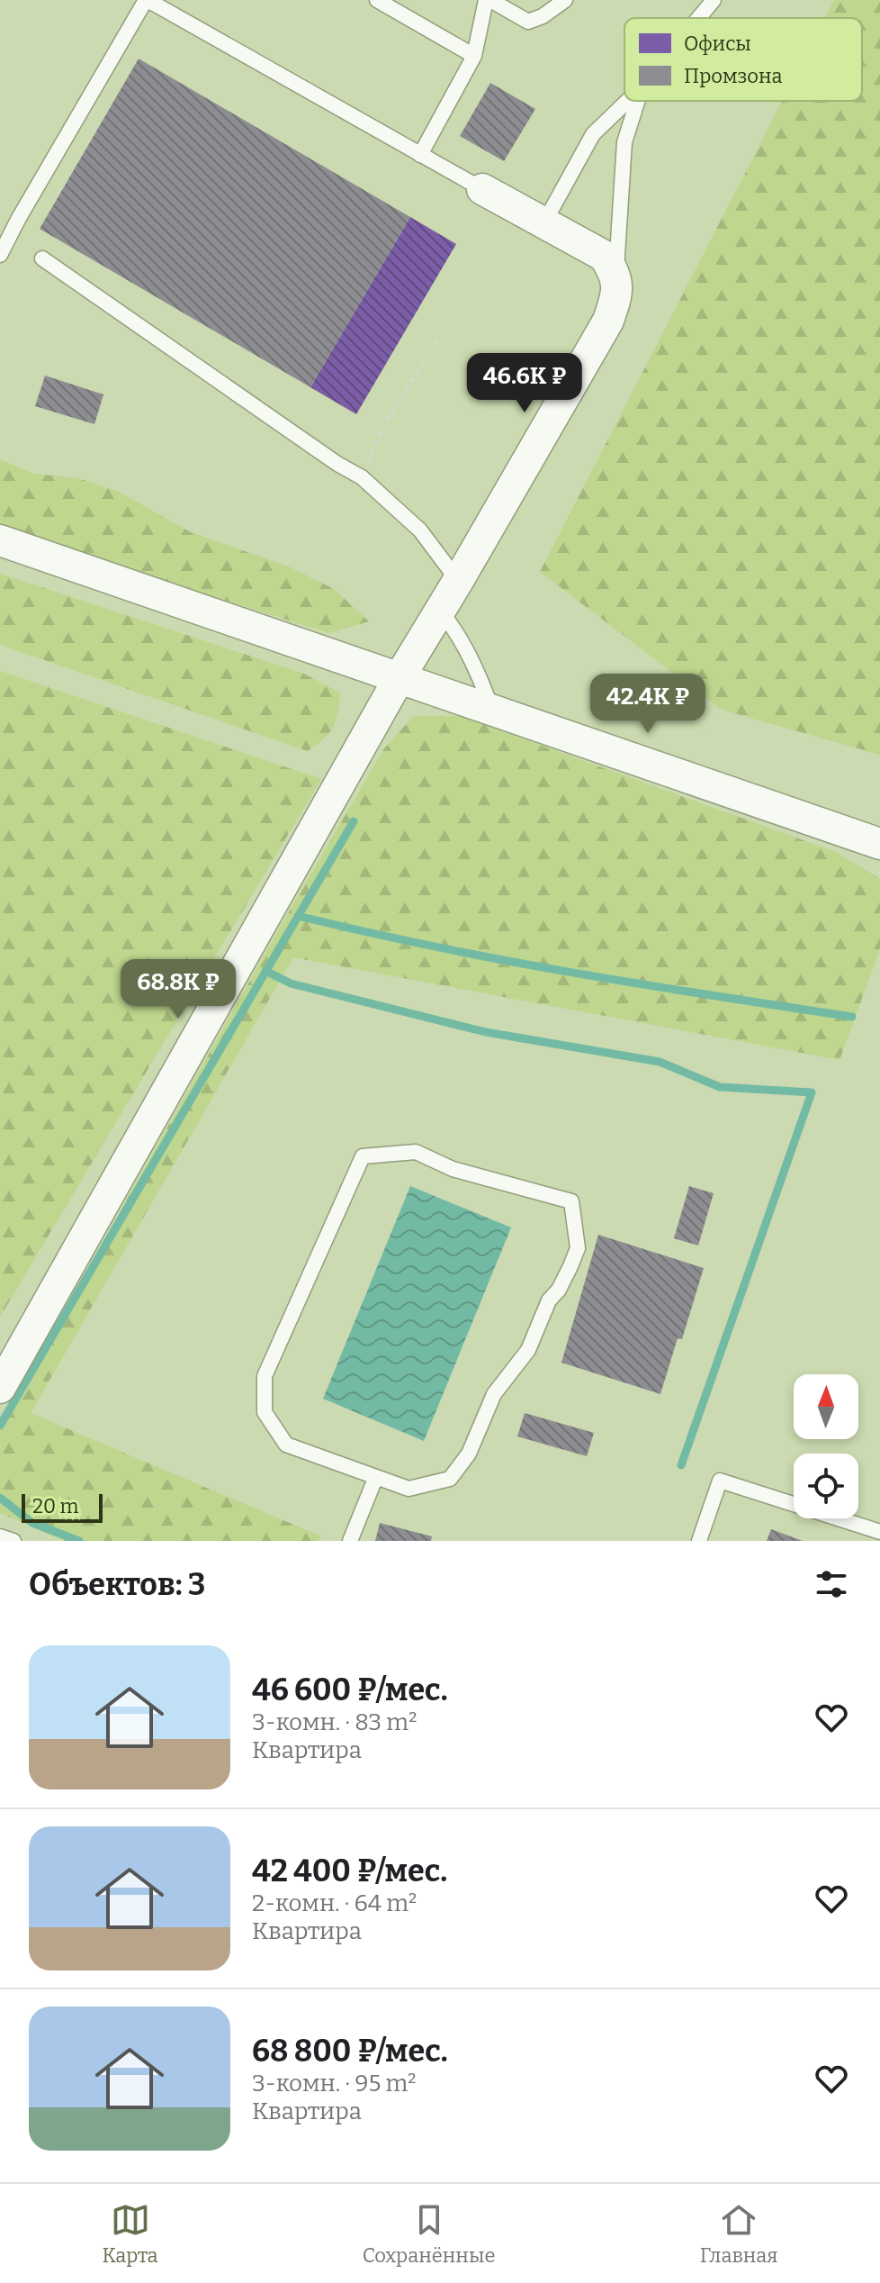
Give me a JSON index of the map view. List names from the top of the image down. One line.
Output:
{"legend":["Офисы","Промзона"],"scale_bar":"20 m","north":"top","page":{"price":["46.6K ₽","42.4K ₽","68.8K ₽"],"scale":"20 m","heading":"Объектов: 3","list":[{"name":"46 600 ₽/мес.","note":"3-комн. · 83 m² · Квартира"},{"name":"42 400 ₽/мес.","note":"2-комн. · 64 m² · Квартира"},{"name":"68 800 ₽/мес.","note":"3-комн. · 95 m² · Квартира"}],"tabs":["Карта","Сохранённые","Главная"]}}
